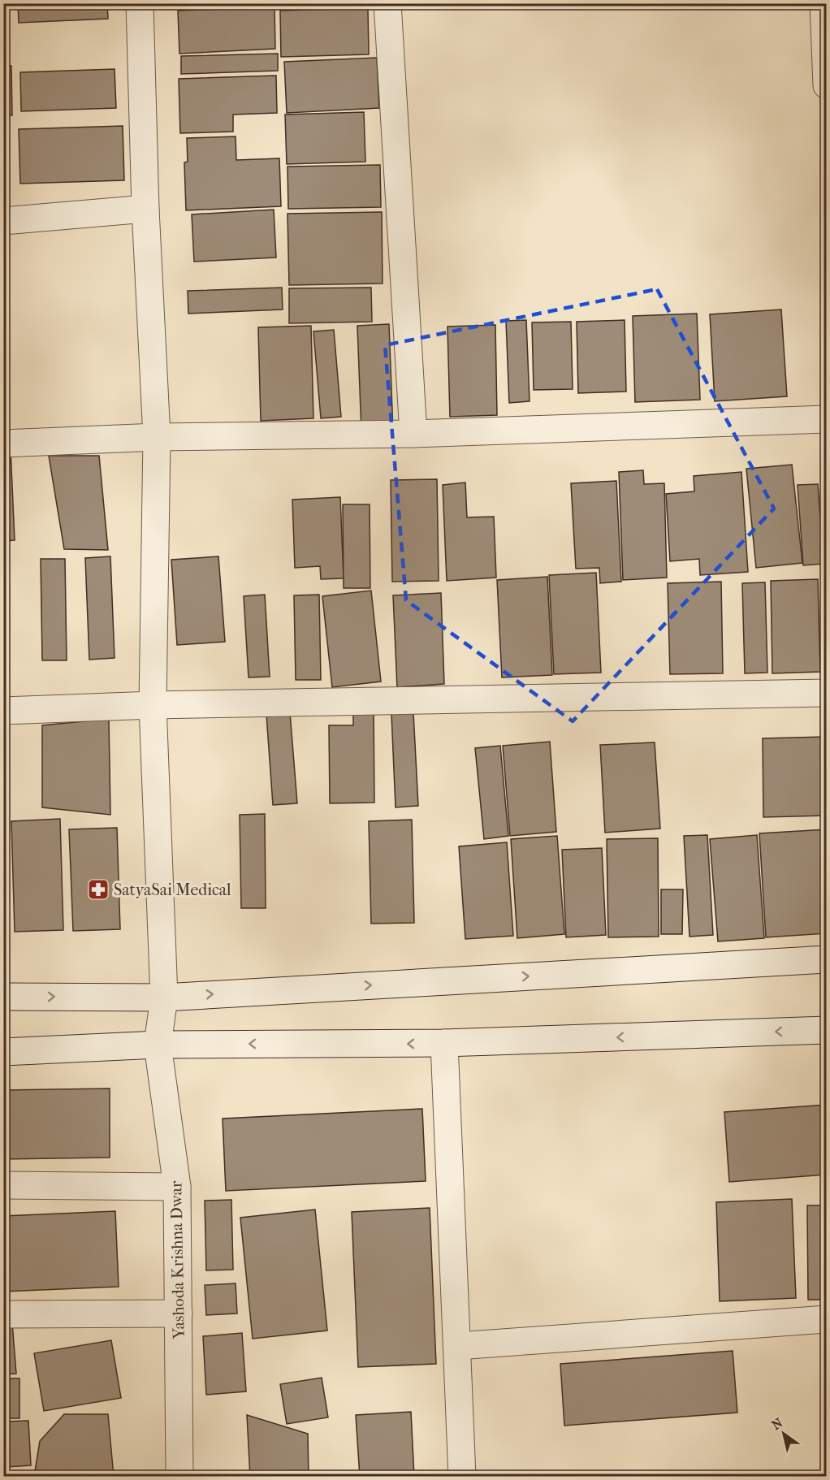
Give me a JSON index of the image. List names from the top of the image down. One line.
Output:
{"streets":{"street":["Yashoda Krishna Dwar"]},"places":{"pharmacy":["SatyaSai Medical"]},"north":"top left"}
